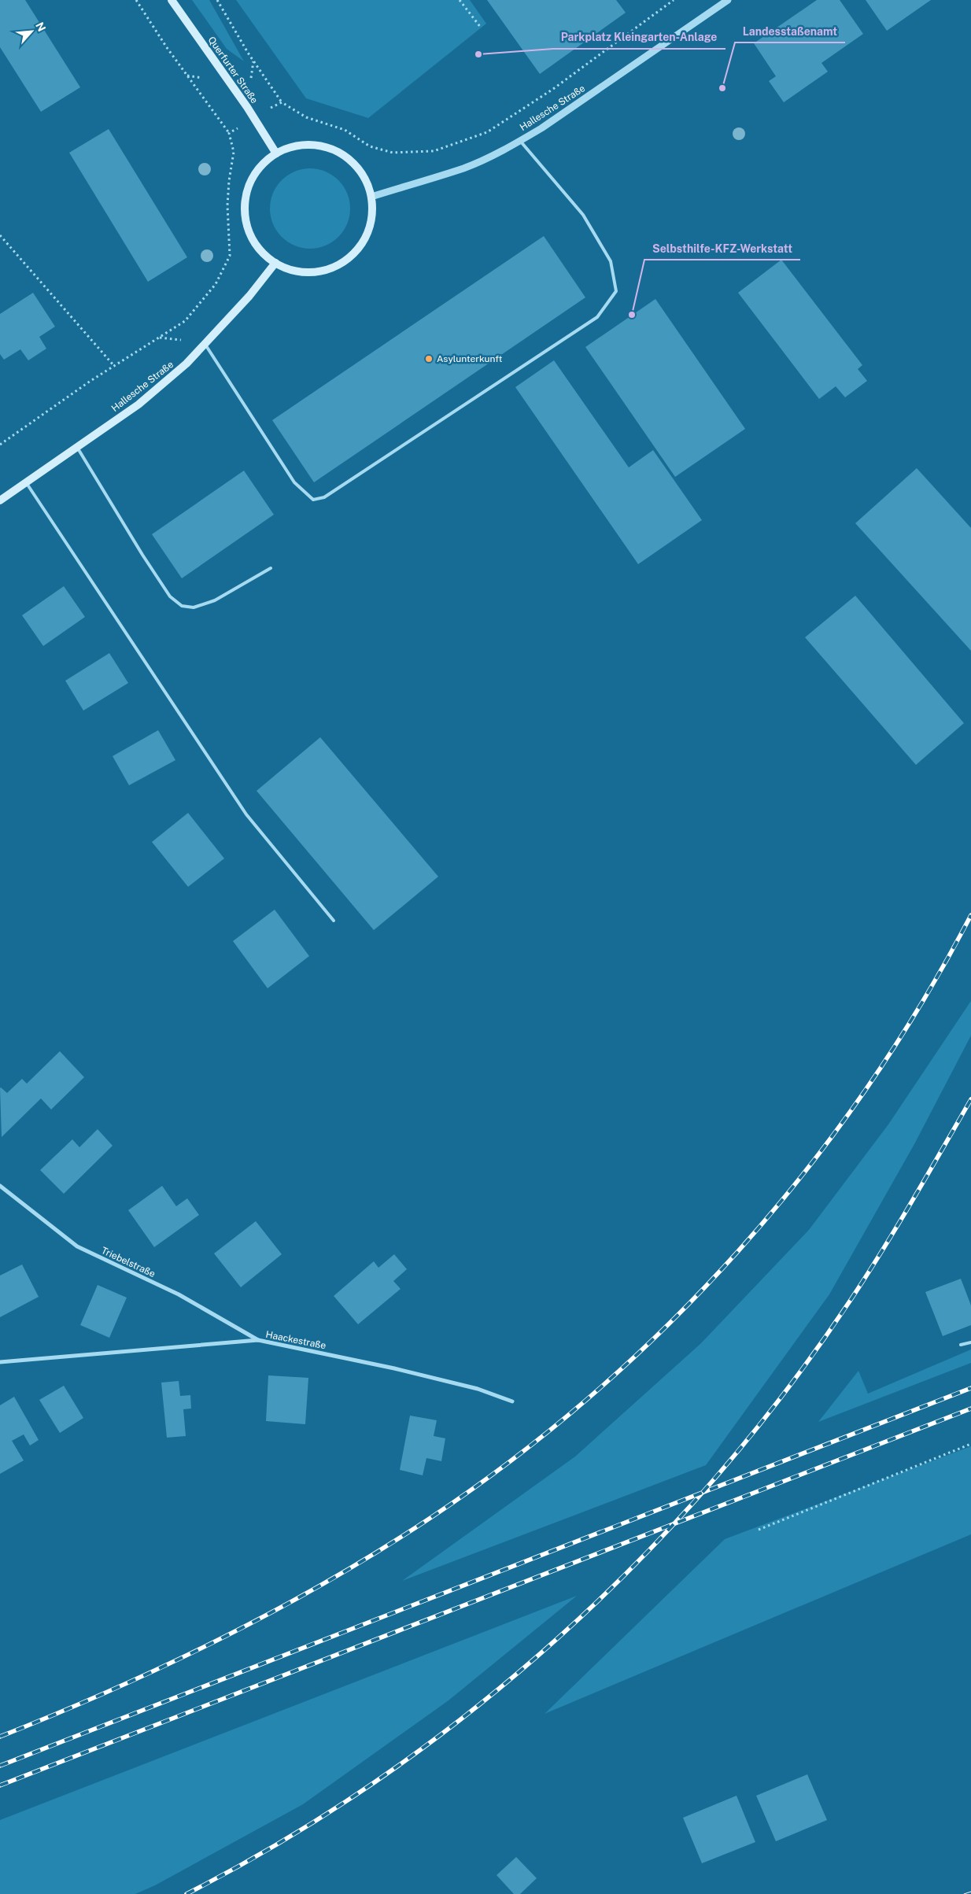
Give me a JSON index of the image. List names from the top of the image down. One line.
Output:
{"streets":{"main road":["Querfurter Straße","Hallesche Straße"],"street":["Triebelstraße","Haackestraße"]},"crossings":[["Querfurter Straße","Hallesche Straße"],["Triebelstraße","Haackestraße"]],"places":["Parkplatz Kleingarten-Anlage","Landesstaßenamt","Selbsthilfe-KFZ-Werkstatt","Asylunterkunft"],"north":"top right"}
